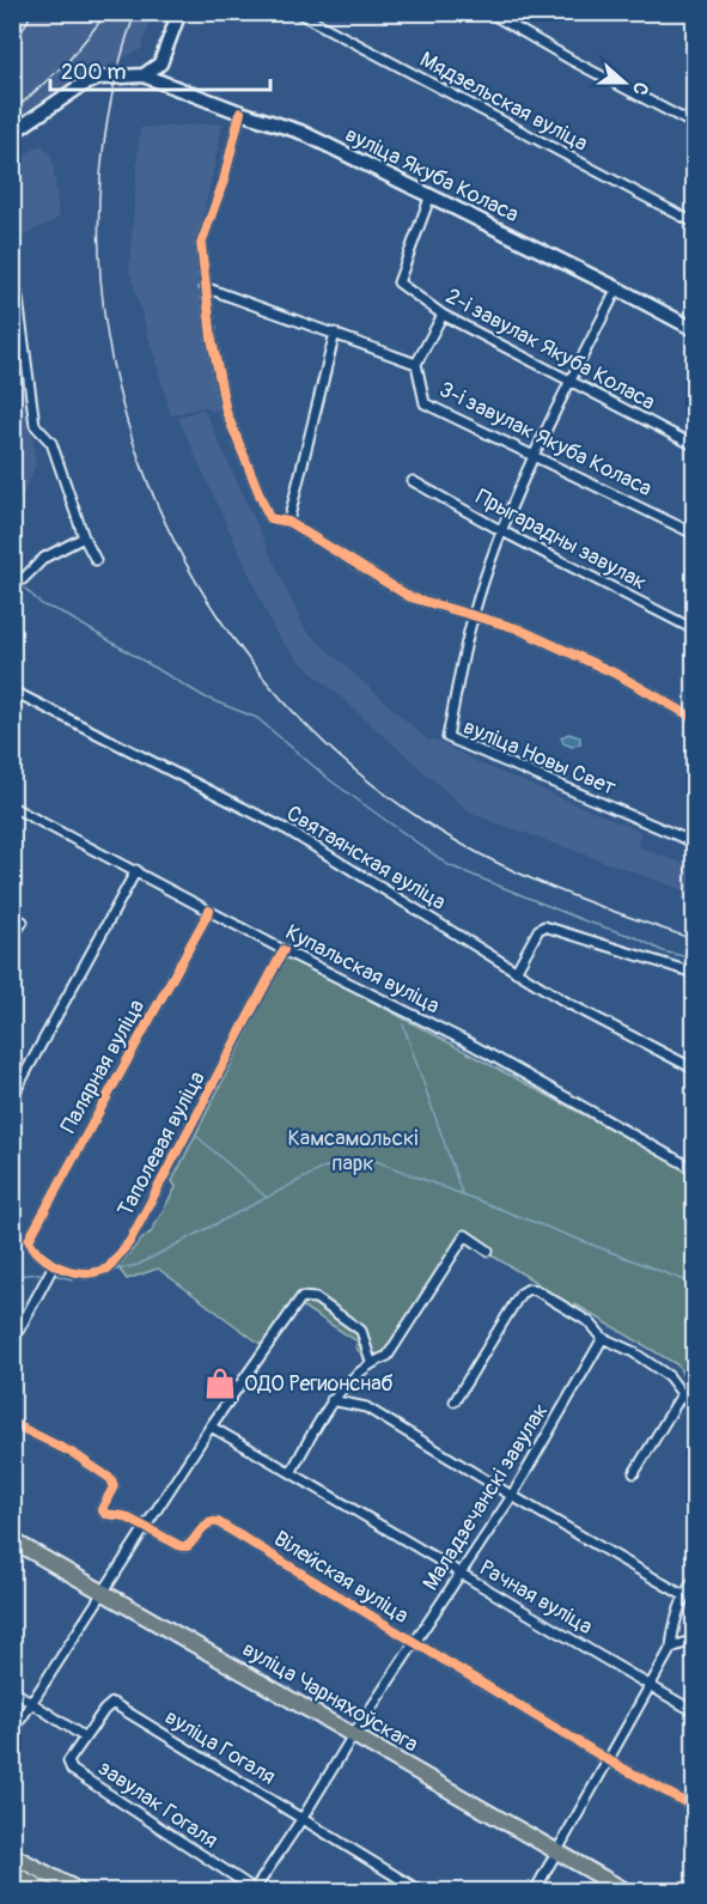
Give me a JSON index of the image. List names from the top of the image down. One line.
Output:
{"streets":{"main road":["вуліца Чарняхоўскага"],"street":["Мядзельская вуліца","вуліца Якуба Коласа","2-і завулак Якуба Коласа","3-і завулак Якуба Коласа","Прыгарадны завулак","вуліца Новы Свет","Святаянская вуліца","Купальская вуліца","Палярная вуліца","Таполевая вуліца","Маладзечанскі завулак","Вілейская вуліца","Рачная вуліца","вуліца Гогаля","завулак Гогаля"]},"crossings":[["вуліца Якуба Коласа","2-і завулак Якуба Коласа"],["Купальская вуліца","Палярная вуліца"],["Купальская вуліца","Таполевая вуліца"],["Палярная вуліца","Таполевая вуліца"],["Маладзечанскі завулак","Вілейская вуліца"],["Маладзечанскі завулак","Рачная вуліца"],["Маладзечанскі завулак","вуліца Чарняхоўскага"],["Маладзечанскі завулак","вуліца Гогаля"],["Маладзечанскі завулак","завулак Гогаля"],["вуліца Гогаля","завулак Гогаля"]],"parks":["Камсамольскі парк"],"places":{"shop":["ОДО Регионснаб"]},"scale_bar":"200 m","north":"right"}
